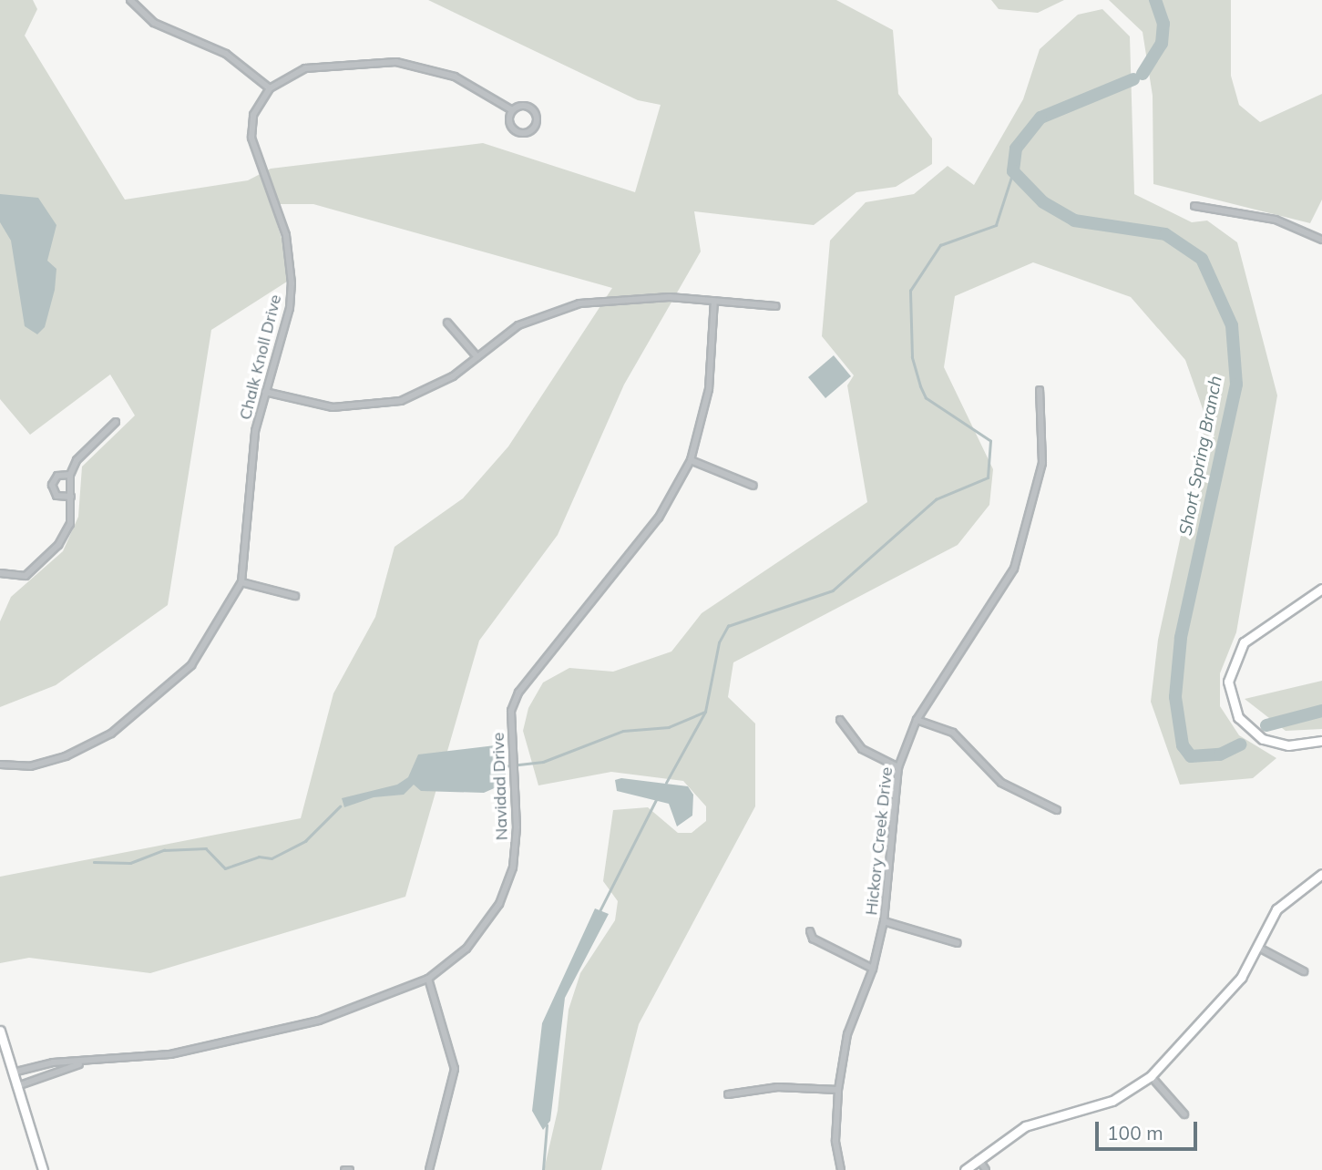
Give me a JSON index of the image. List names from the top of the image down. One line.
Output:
{"streets":{"street":["Chalk Knoll Drive","Navidad Drive","Hickory Creek Drive"]},"water":["Short Spring Branch"],"scale_bar":"100 m"}
